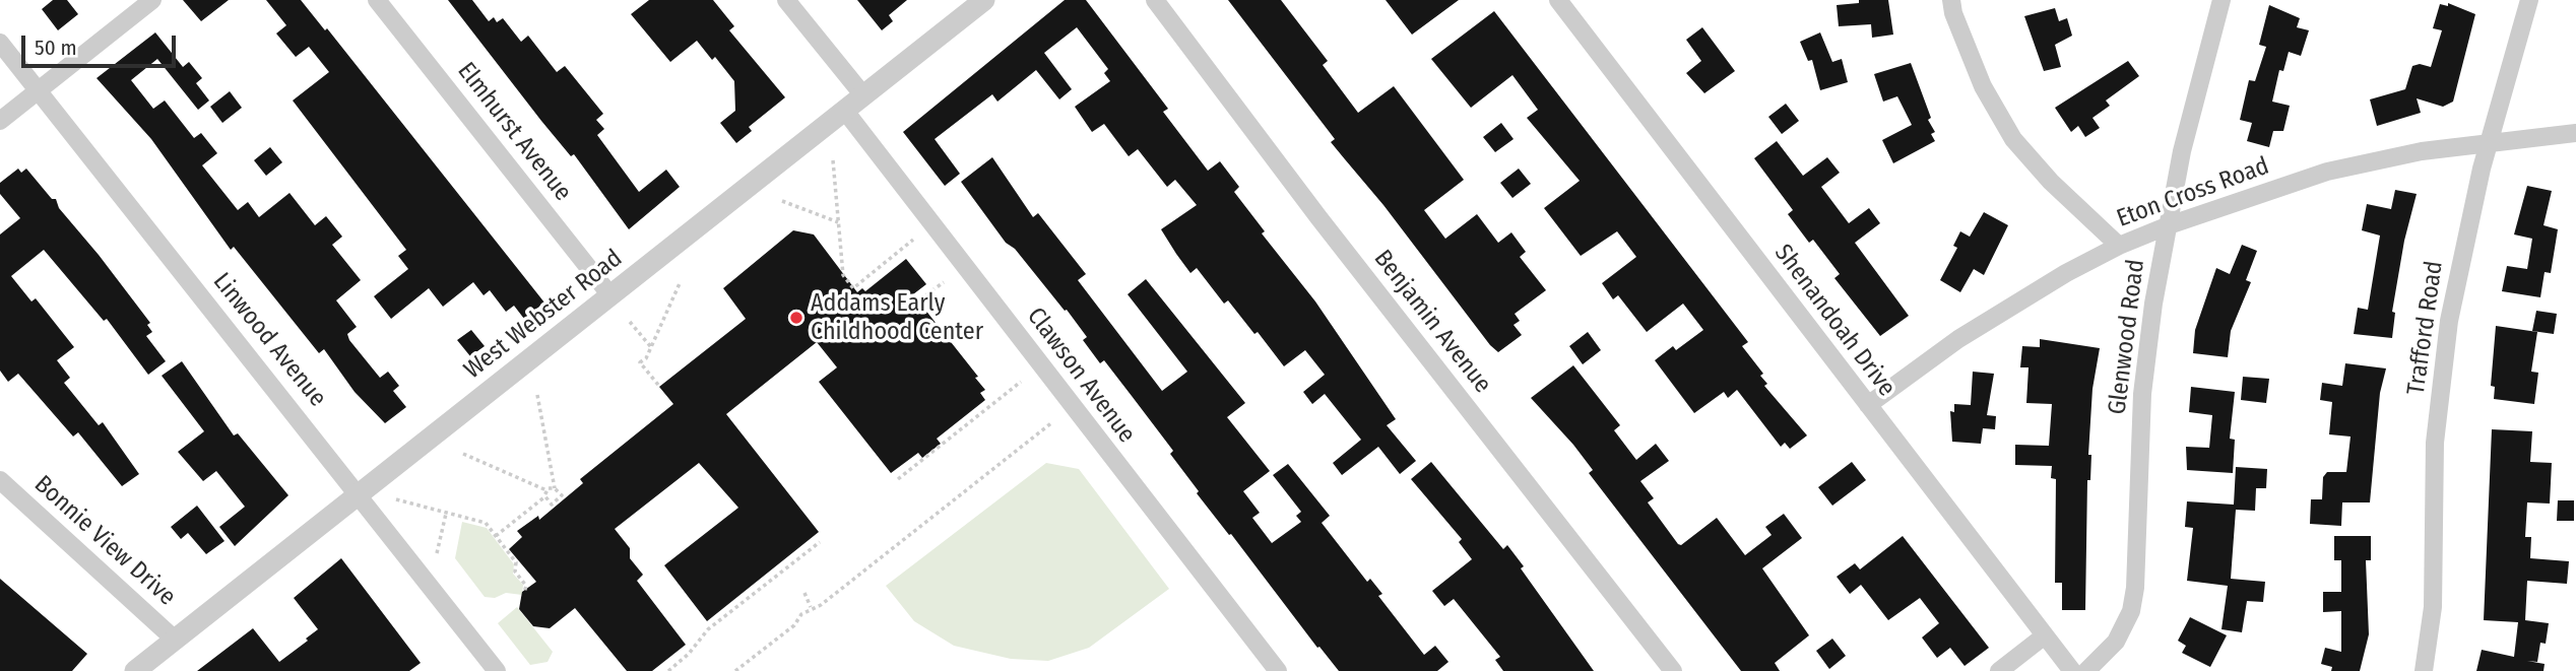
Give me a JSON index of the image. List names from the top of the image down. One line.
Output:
{"streets":{"street":["Elmhurst Avenue","Eton Cross Road","West Webster Road","Shenandoah Drive","Benjamin Avenue","Trafford Road","Glenwood Road","Linwood Avenue","Clawson Avenue","Bonnie View Drive"]},"crossings":[["Elmhurst Avenue","West Webster Road"],["Eton Cross Road","Shenandoah Drive"],["Eton Cross Road","Trafford Road"],["Eton Cross Road","Glenwood Road"],["West Webster Road","Linwood Avenue"],["West Webster Road","Clawson Avenue"],["West Webster Road","Bonnie View Drive"]],"places":["Addams Early Childhood Center"],"scale_bar":"50 m"}
